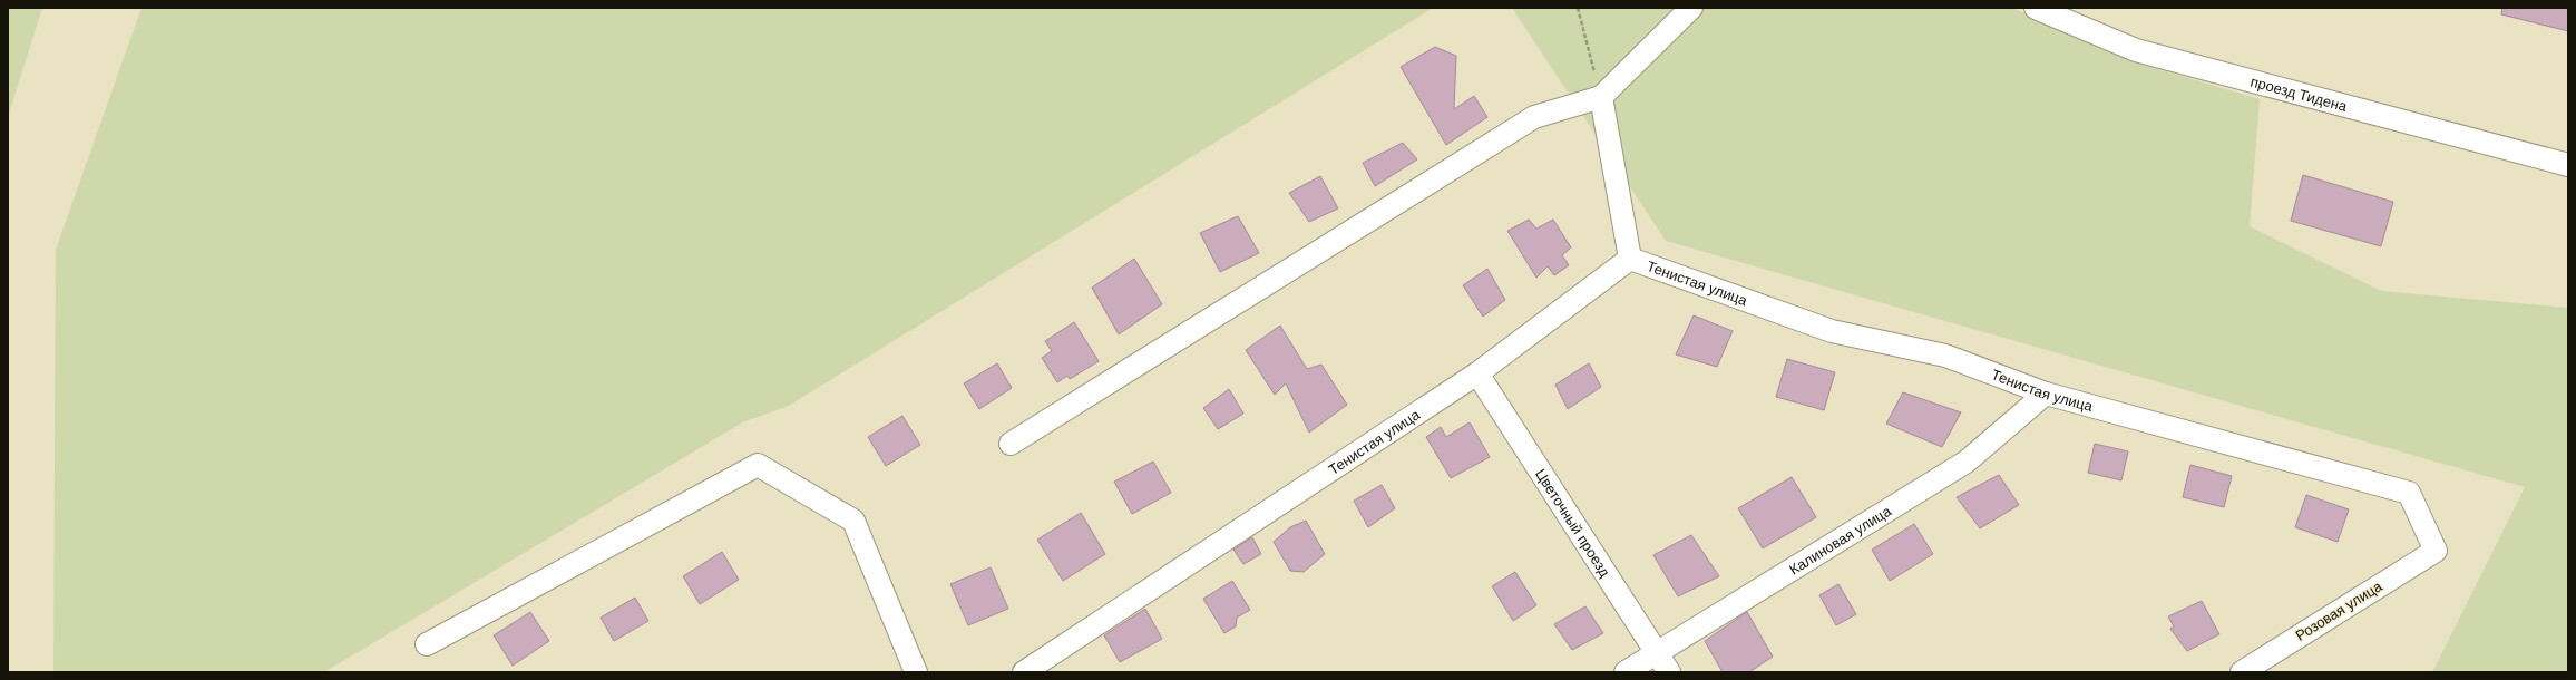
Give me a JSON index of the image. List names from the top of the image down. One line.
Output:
{"streets":{"street":["проезд Тидена","Тенистая улица","Цветочный проезд","Калиновая улица","Розовая улица"]},"crossings":[["Тенистая улица","Цветочный проезд"],["Тенистая улица","Калиновая улица"],["Тенистая улица","Розовая улица"],["Цветочный проезд","Калиновая улица"]]}
